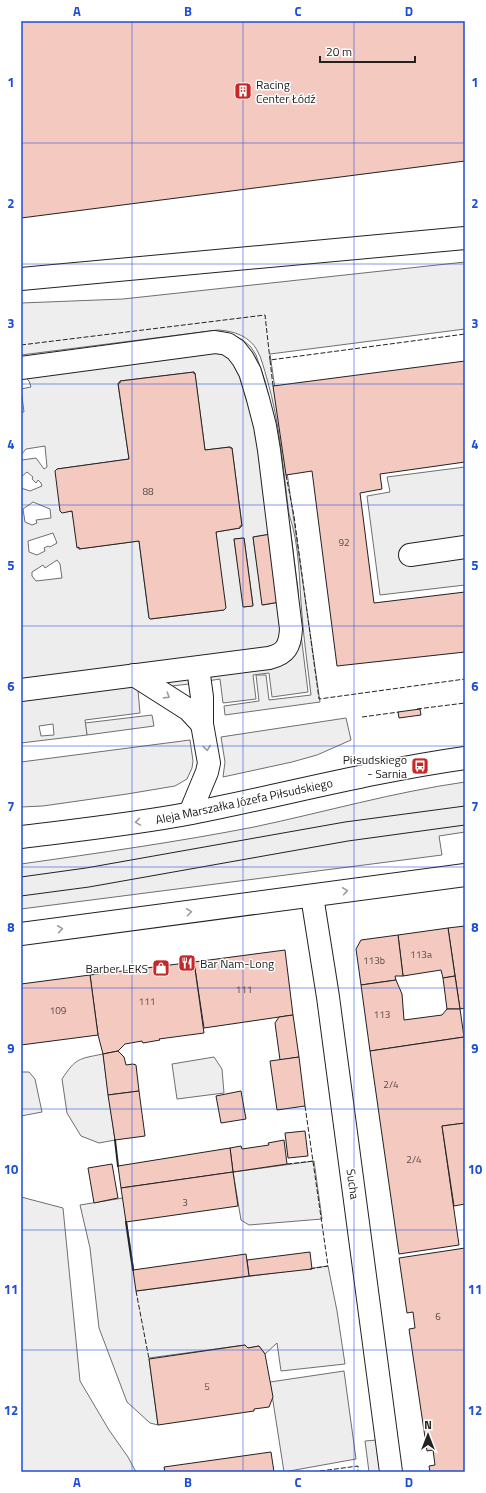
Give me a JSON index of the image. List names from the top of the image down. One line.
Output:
{"streets":{"main road":["Aleja Marszałka Józefa Piłsudskiego","Sucha"]},"places":{"building":["Racing Center Łódź"],"bus stop":["Piłsudskiego - Sarnia"],"restaurant":["Bar Nam-Long"],"shop":["Barber LEKS"]},"house_numbers":["88","92","113a","113b","111","111","109","113","2/4","2/4","3","6","5"],"scale_bar":"20 m","north":"top","grid":{"columns":["A","B","C","D"],"rows":["1","2","3","4","5","6","7","8","9","10","11","12"]}}
